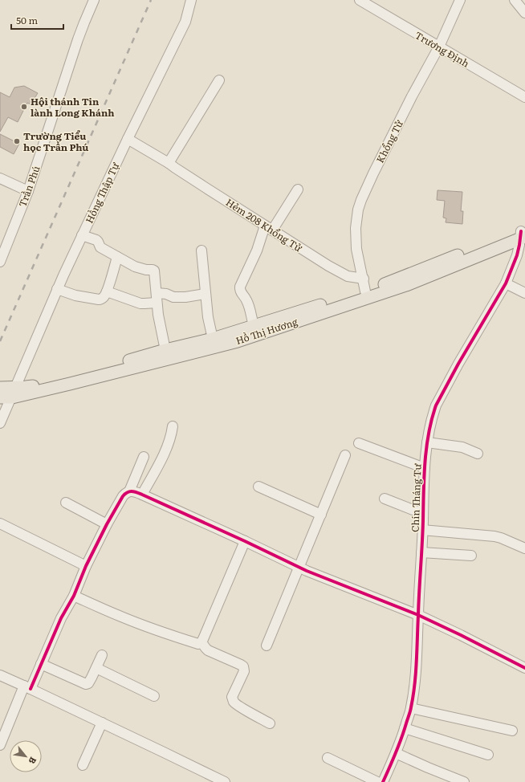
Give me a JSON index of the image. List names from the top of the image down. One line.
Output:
{"streets":{"main road":["Hồ Thị Hương"],"street":["Trương Định","Khổng Tử","Trần Phú","Hồng Thập Tự","Hẻm 208 Khổng Tử","Chín Tháng Tư"]},"crossings":[["Trương Định","Khổng Tử"],["Khổng Tử","Hẻm 208 Khổng Tử"],["Khổng Tử","Hồ Thị Hương"],["Hồng Thập Tự","Hẻm 208 Khổng Tử"],["Hồng Thập Tự","Hồ Thị Hương"],["Hồ Thị Hương","Chín Tháng Tư"]],"places":["Hội thánh Tin lành Long Khánh","Trường Tiểu học Trần Phú"],"scale_bar":"50 m","north":"bottom right"}
